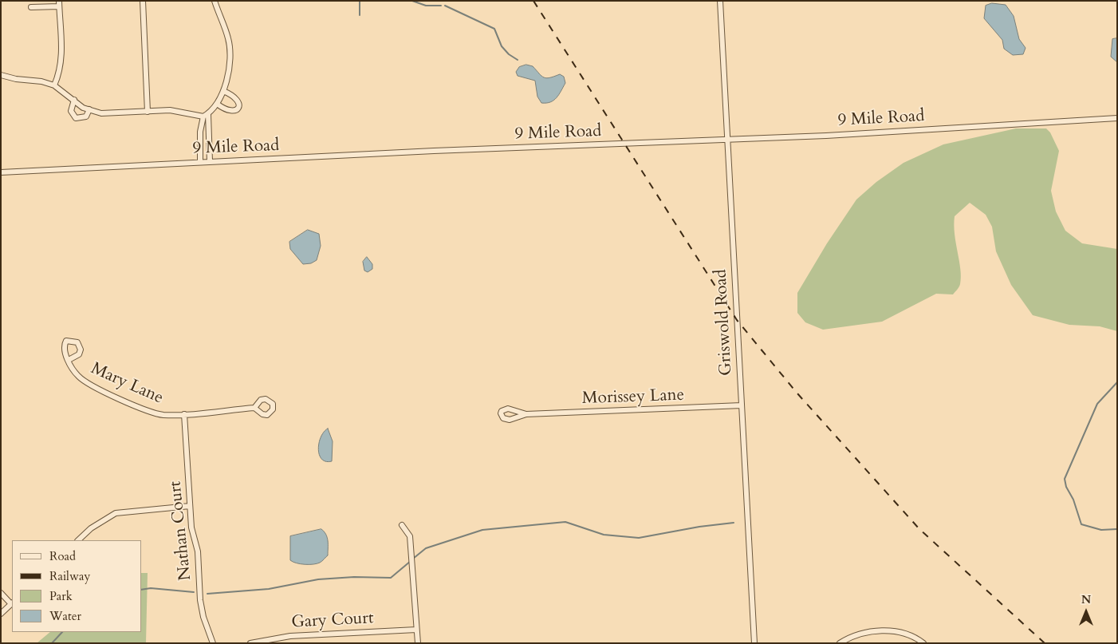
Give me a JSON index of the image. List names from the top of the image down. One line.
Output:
{"streets":{"street":["9 Mile Road","Griswold Road","Mary Lane","Morissey Lane","Nathan Court","Gary Court"]},"crossings":[["9 Mile Road","Griswold Road"],["Griswold Road","Morissey Lane"],["Mary Lane","Nathan Court"]],"legend":["Road","Railway","Park","Water"],"north":"top"}
